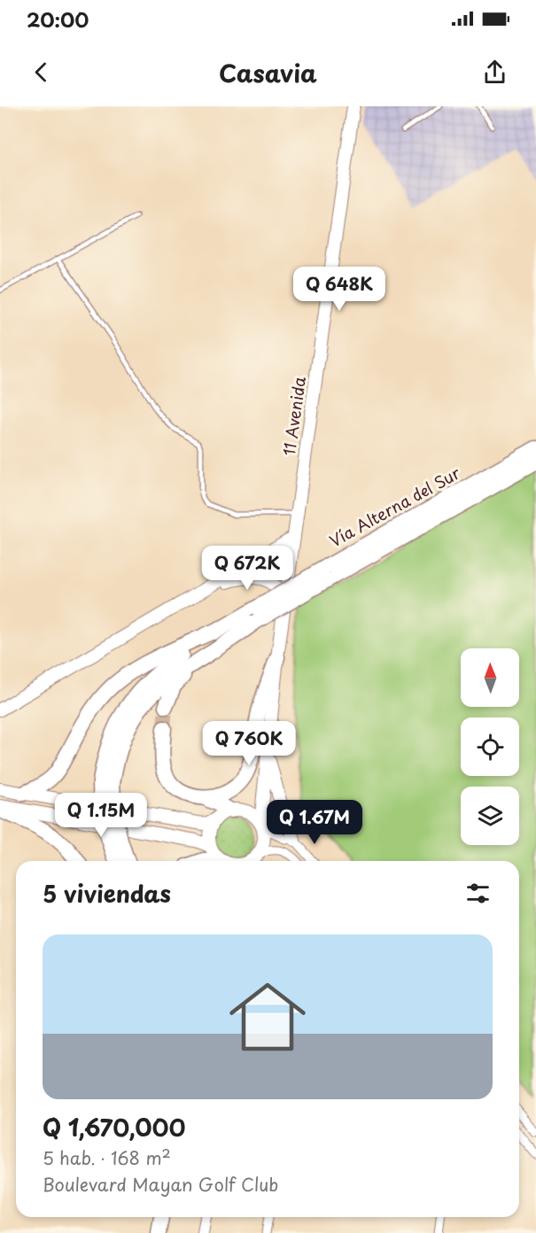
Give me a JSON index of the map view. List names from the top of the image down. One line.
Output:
{"streets":{"highway":["Vía Alterna del Sur"],"main road":["11 Avenida"]},"north":"top","page":{"status":"20:00","header":"Casavia","price":["Q 648K","Q 672K","Q 760K","Q 1.15M","Q 1.67M"],"heading":"5 viviendas","list":[{"name":"Q 1,670,000","note":"5 hab. · 168 m² · Boulevard Mayan Golf Club"}]}}
